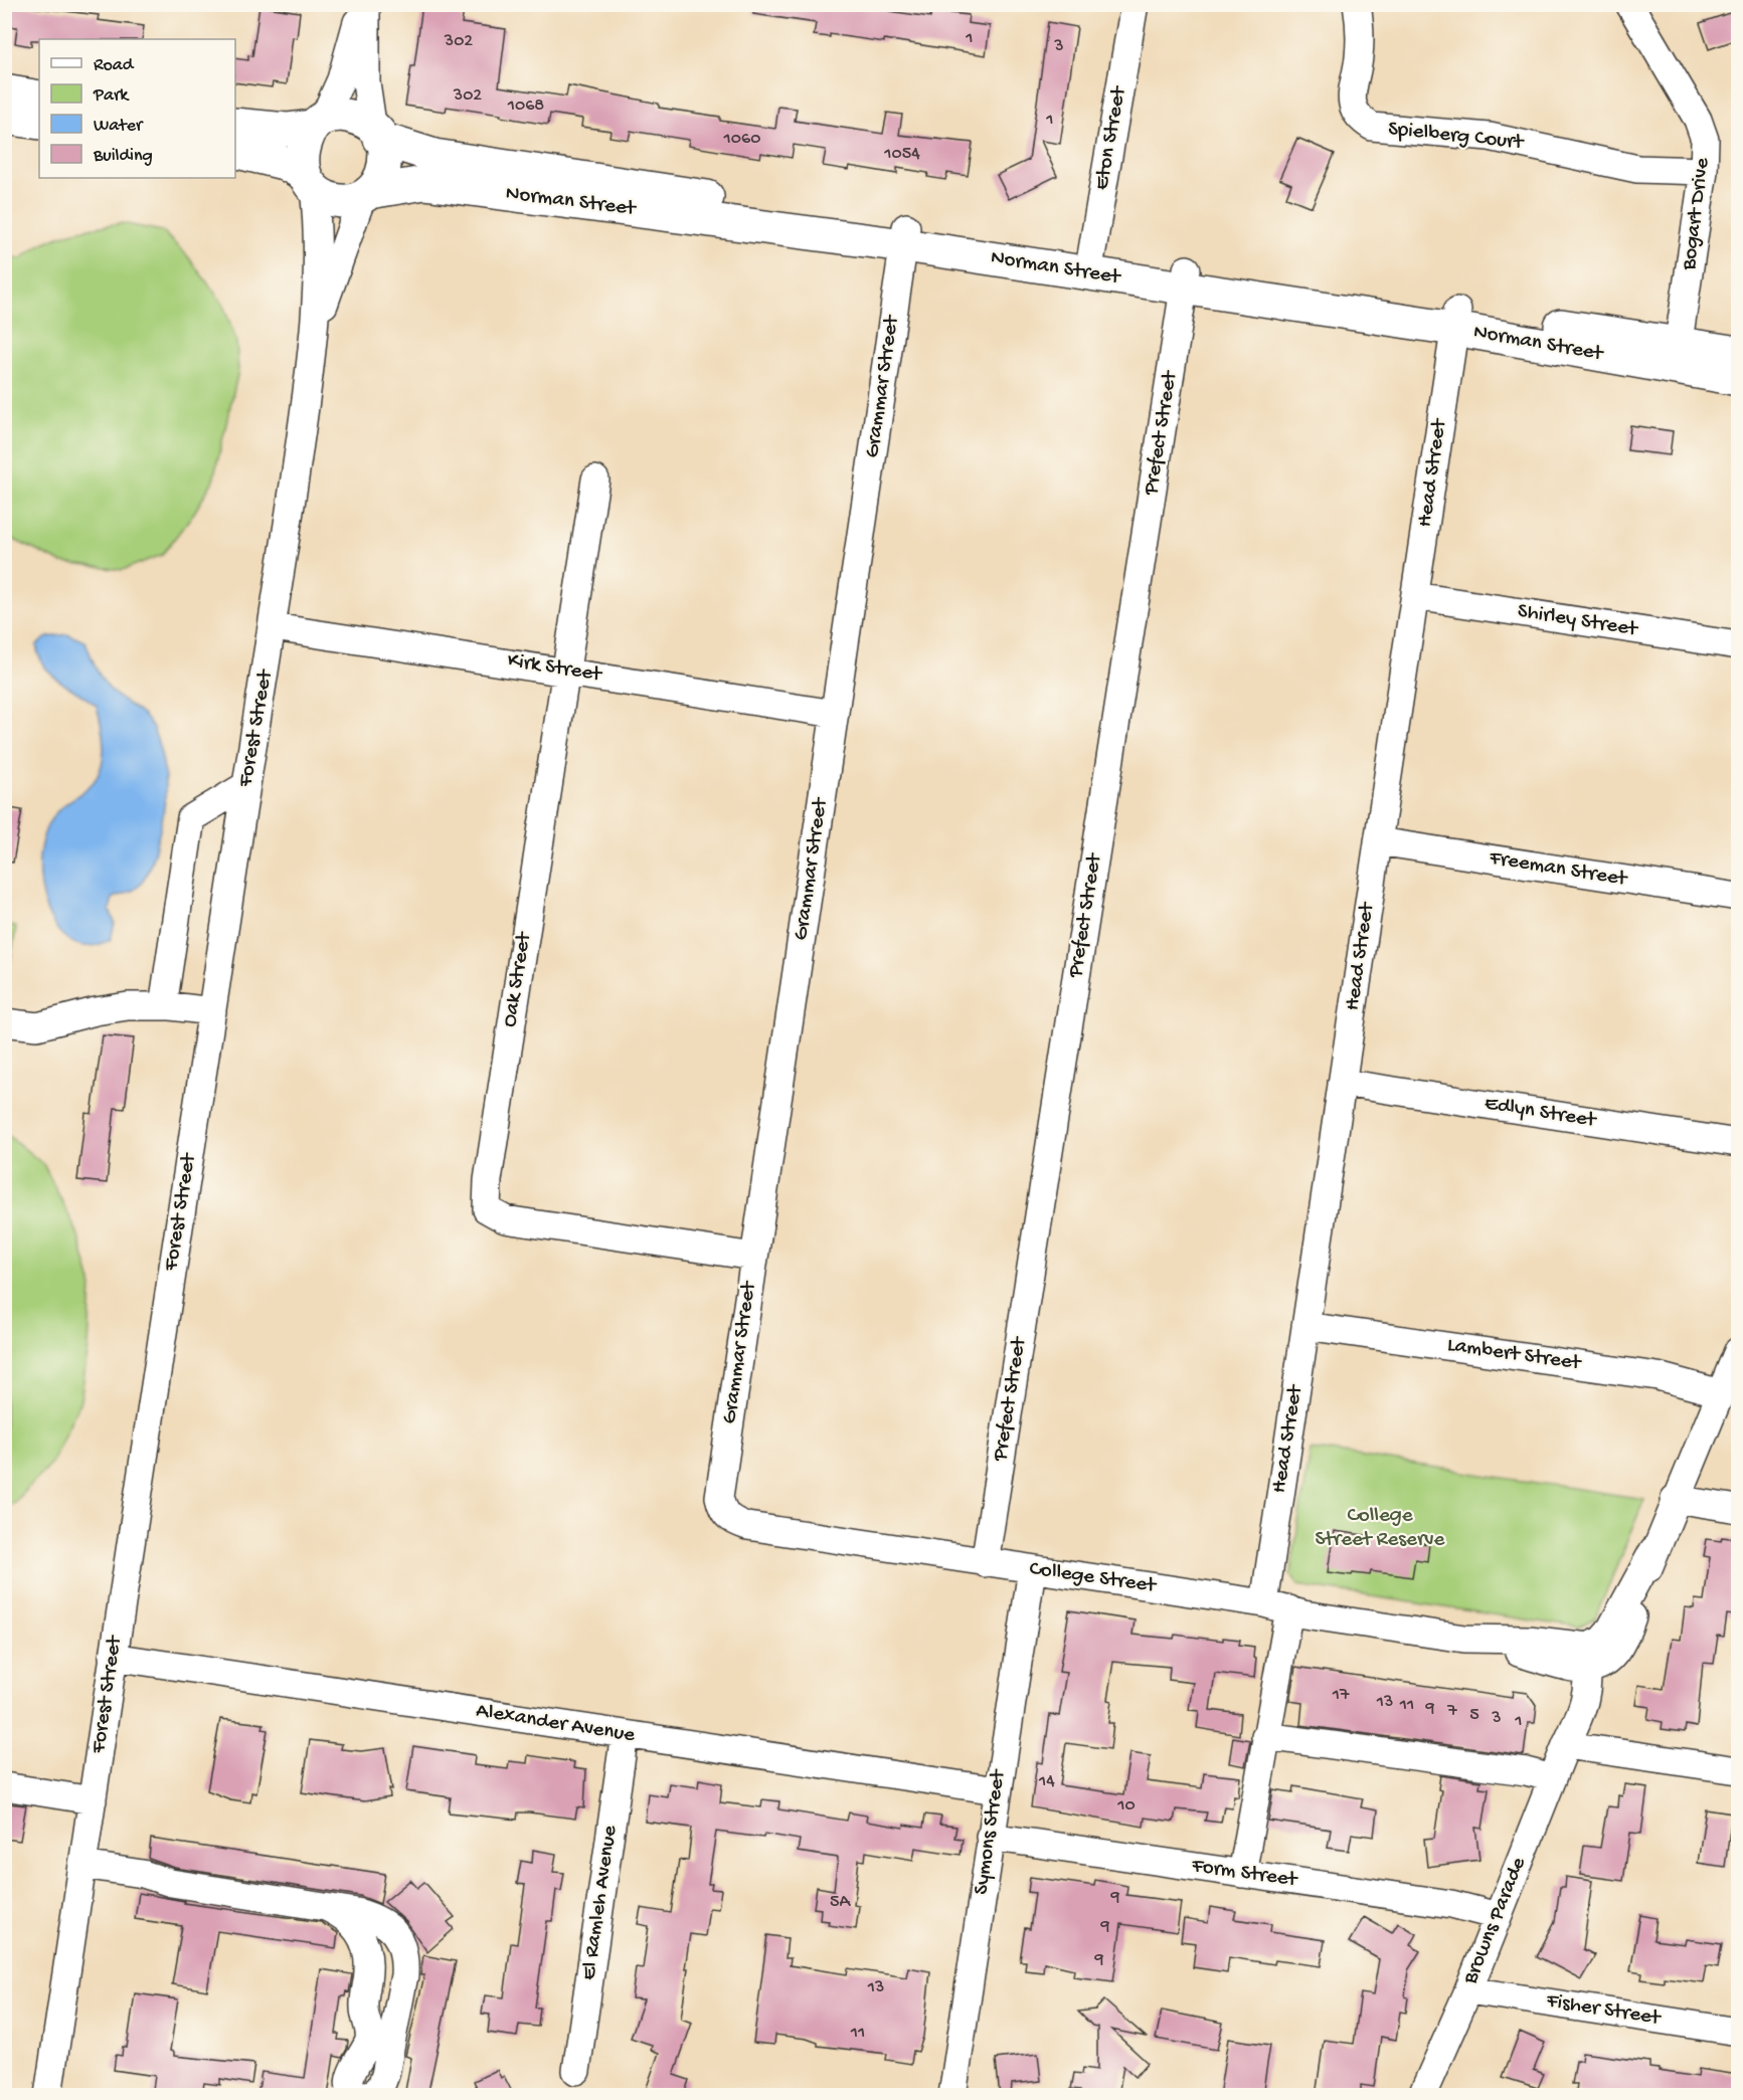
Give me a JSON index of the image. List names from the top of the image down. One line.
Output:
{"streets":{"main road":["Norman Street"],"street":["Spielberg Court","Eton Street","Bogart Drive","Grammar Street","Prefect Street","Head Street","Shirley Street","Kirk Street","Forest Street","Freeman Street","Oak Street","Edlyn Street","Lambert Street","College Street","Alexander Avenue","Symons Street","Form Street","El Ramleh Avenue","Browns Parade","Fisher Street"]},"crossings":[["Spielberg Court","Bogart Drive"],["Eton Street","Norman Street"],["Norman Street","Bogart Drive"],["Norman Street","Grammar Street"],["Norman Street","Prefect Street"],["Norman Street","Head Street"],["Norman Street","Forest Street"],["Grammar Street","Kirk Street"],["Grammar Street","Oak Street"],["Grammar Street","College Street"],["Prefect Street","College Street"],["Head Street","Shirley Street"],["Head Street","Freeman Street"],["Head Street","Edlyn Street"],["Head Street","Lambert Street"],["Head Street","College Street"],["Head Street","Form Street"],["Kirk Street","Forest Street"],["Kirk Street","Oak Street"],["Forest Street","Alexander Avenue"],["College Street","Symons Street"],["College Street","Browns Parade"],["Alexander Avenue","Symons Street"],["Alexander Avenue","El Ramleh Avenue"],["Symons Street","Form Street"],["Form Street","Browns Parade"],["Browns Parade","Fisher Street"]],"parks":["College Street Reserve"],"house_numbers":["1","302","3","302","1068","1","1060","1054","17","13","11","9","7","5","3","1","14","10","9","5A","9","9","13","11"],"legend":["Road","Park","Water","Building"]}
